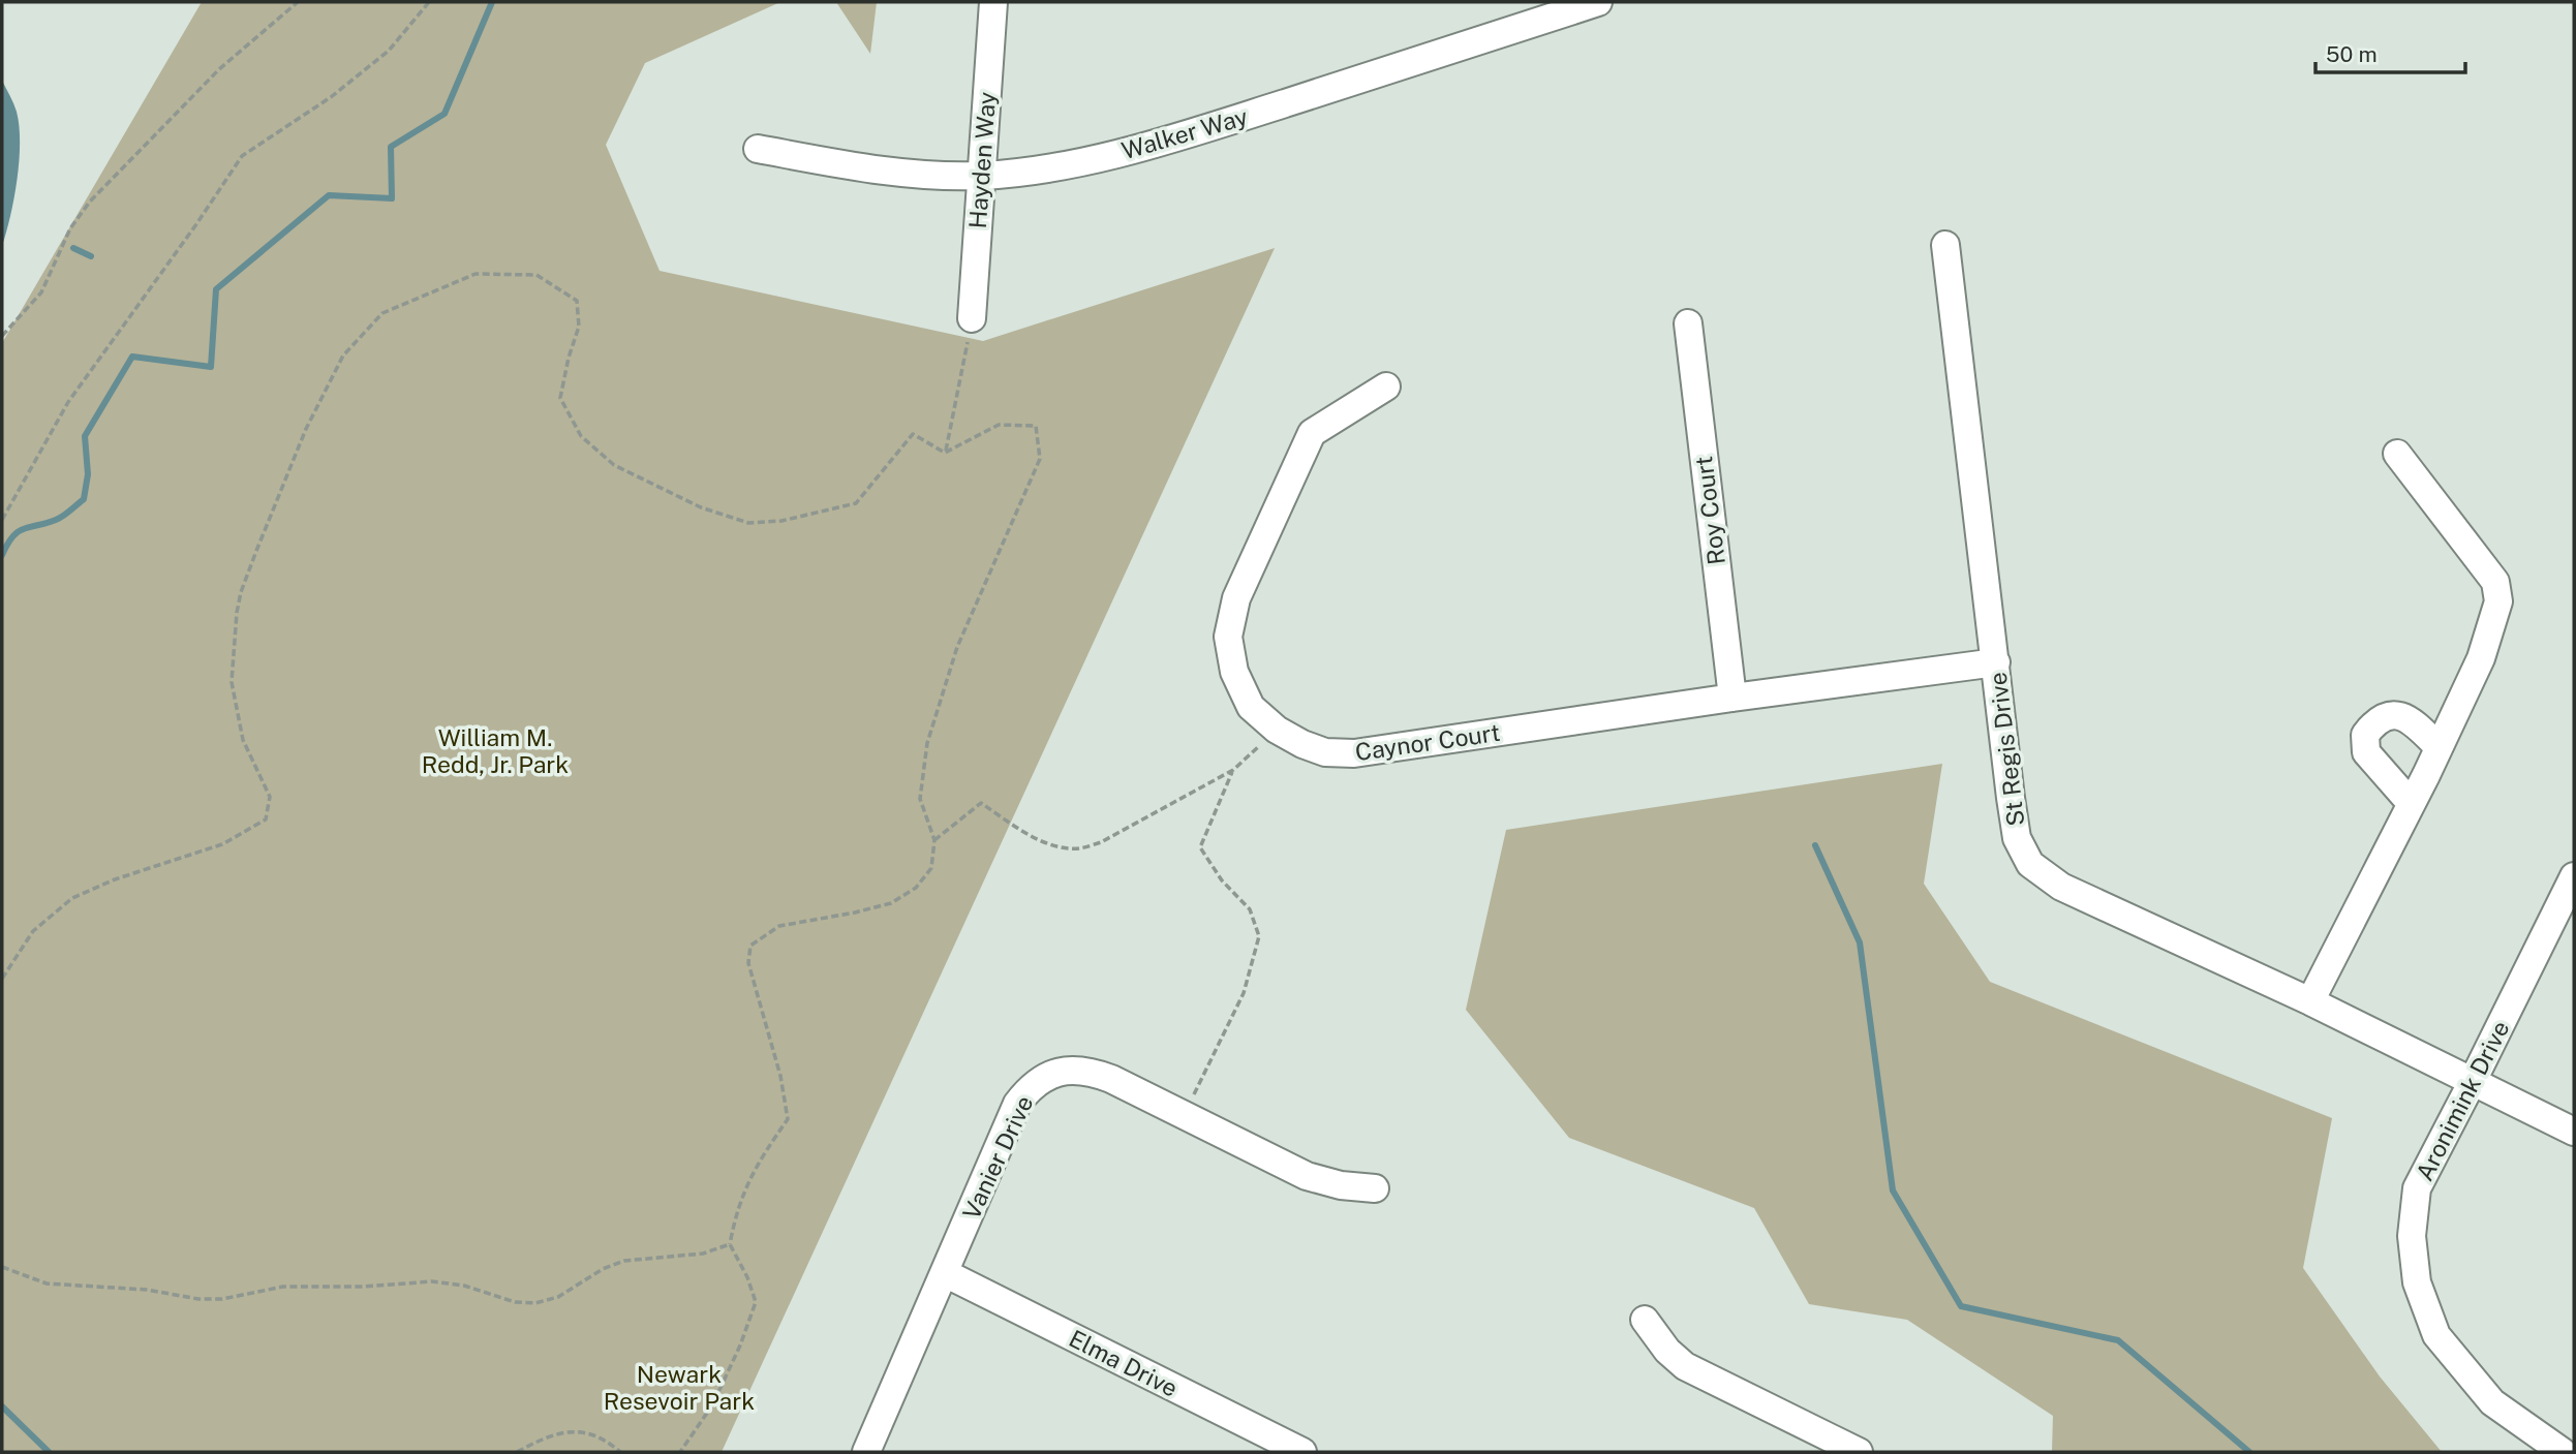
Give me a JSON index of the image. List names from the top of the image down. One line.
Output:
{"streets":{"street":["Walker Way","Hayden Way","Roy Court","Caynor Court","St Regis Drive","Aronimink Drive","Vanier Drive","Elma Drive"]},"crossings":[["Walker Way","Hayden Way"],["Roy Court","Caynor Court"],["Caynor Court","St Regis Drive"],["St Regis Drive","Aronimink Drive"],["Vanier Drive","Elma Drive"]],"parks":["William M. Redd, Jr. Park","Newark Resevoir Park"],"scale_bar":"50 m"}
